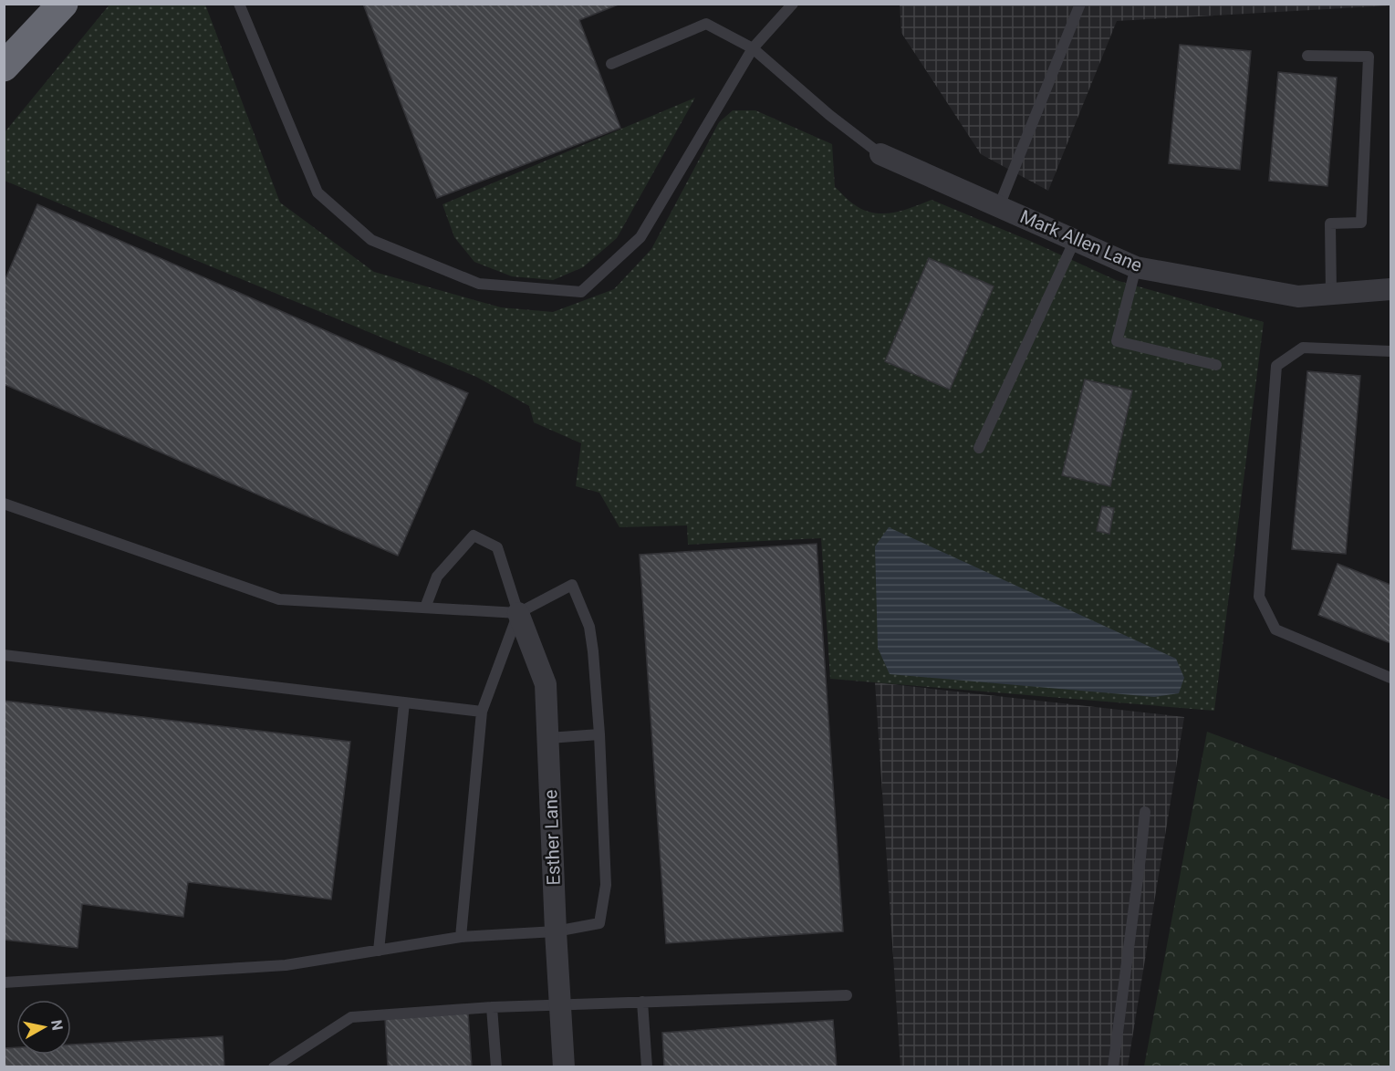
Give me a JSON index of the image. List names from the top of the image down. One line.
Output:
{"streets":{"street":["Mark Allen Lane","Esther Lane"]},"north":"right"}
